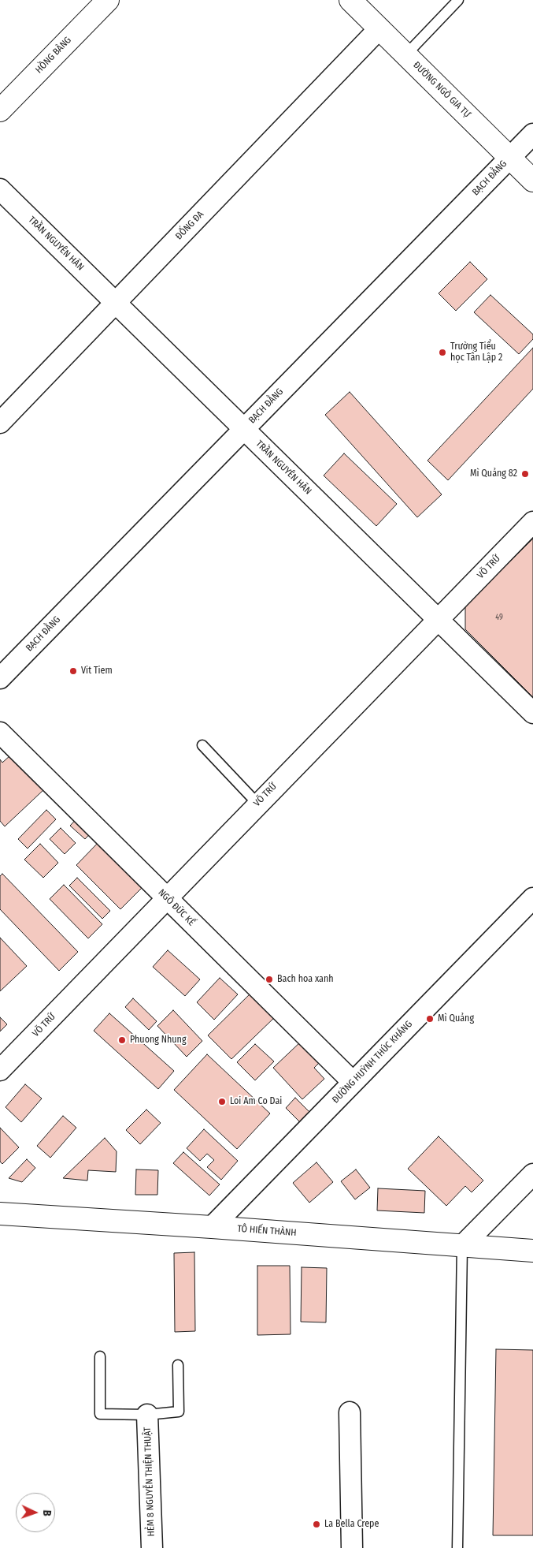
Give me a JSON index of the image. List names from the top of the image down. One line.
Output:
{"streets":{"street":["HỒNG BÀNG","ĐƯỜNG NGÔ GIA TỰ","BẠCH ĐẰNG","ĐỐNG ĐA","TRẦN NGUYÊN HÃN","VÕ TRỨ","NGÔ ĐỨC KẾ","ĐƯỜNG HUỲNH THÚC KHÁNG","TÔ HIẾN THÀNH","HẺM 8 NGUYỄN THIỆN THUẬT"]},"crossings":[["ĐƯỜNG NGÔ GIA TỰ","BẠCH ĐẰNG"],["ĐƯỜNG NGÔ GIA TỰ","ĐỐNG ĐA"],["BẠCH ĐẰNG","TRẦN NGUYÊN HÃN"],["ĐỐNG ĐA","TRẦN NGUYÊN HÃN"],["TRẦN NGUYÊN HÃN","VÕ TRỨ"],["VÕ TRỨ","NGÔ ĐỨC KẾ"],["NGÔ ĐỨC KẾ","ĐƯỜNG HUỲNH THÚC KHÁNG"],["ĐƯỜNG HUỲNH THÚC KHÁNG","TÔ HIẾN THÀNH"]],"places":["Trường Tiểu học Tân Lập 2","Mì Quảng 82","Vit Tiem","Bach hoa xanh","Mì Quảng","Phuong Nhung","Loi Am Co Dai","La Bella Crepe"],"house_numbers":["49"],"north":"right"}
